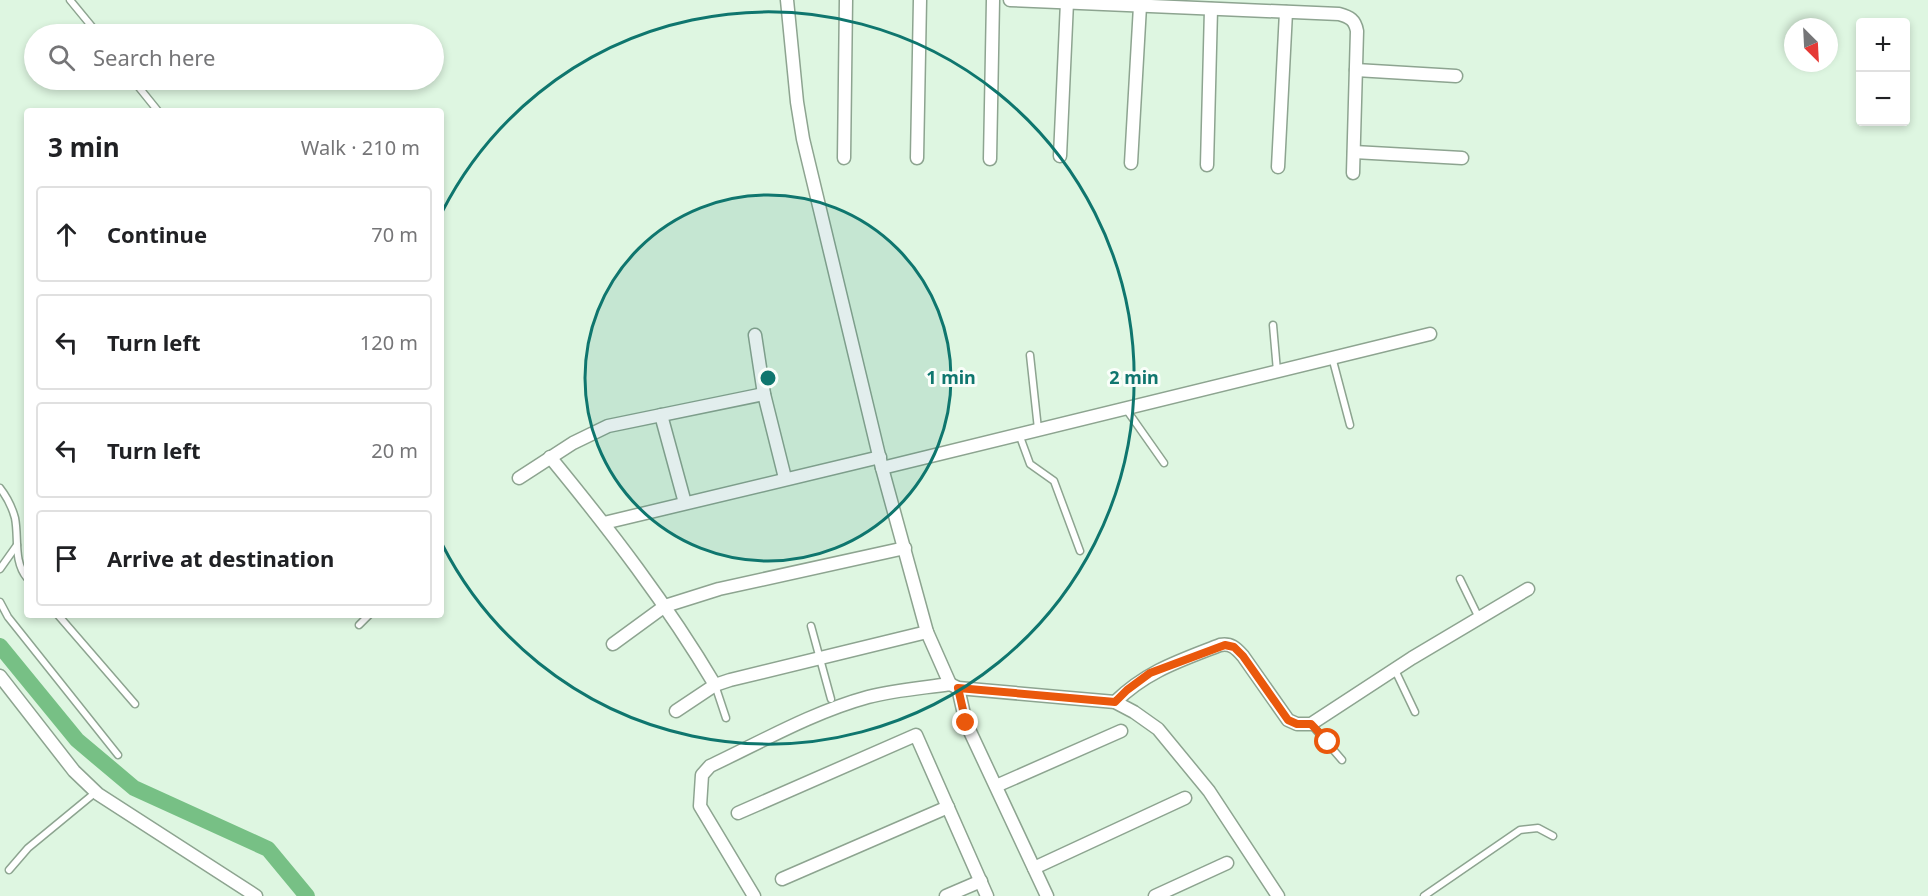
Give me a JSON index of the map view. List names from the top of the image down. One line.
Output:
{"north":"bottom right","page":{"map_buttons":["+","−"],"search":"Search here","heading":["3 min","Walk · 210 m"],"list":[["Continue","70 m"],["Turn left","120 m"],["Turn left","20 m"],"Arrive at destination"]},"rings":["1 min","2 min"]}
